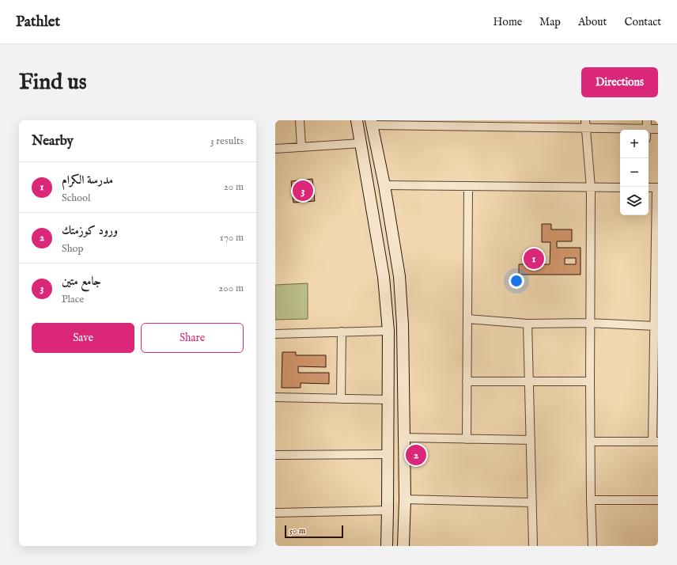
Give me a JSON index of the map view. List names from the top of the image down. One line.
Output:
{"scale_bar":"50 m","page":{"header":"Pathlet","nav":["Home","Map","About","Contact"],"buttons":["Directions",["Save","Share"]],"title":"Find us","heading":["Nearby","3 results"],"map_buttons":["+","−"],"list":[{"mark":"1","name":"مدرسة الكرام","note":"School","value":"20 m"},{"mark":"2","name":"ورود كوزمتك","note":"Shop","value":"170 m"},{"mark":"3","name":"جامع متين","note":"Place","value":"200 m"}],"pins":["3","1","2"],"scale":"50 m"}}
